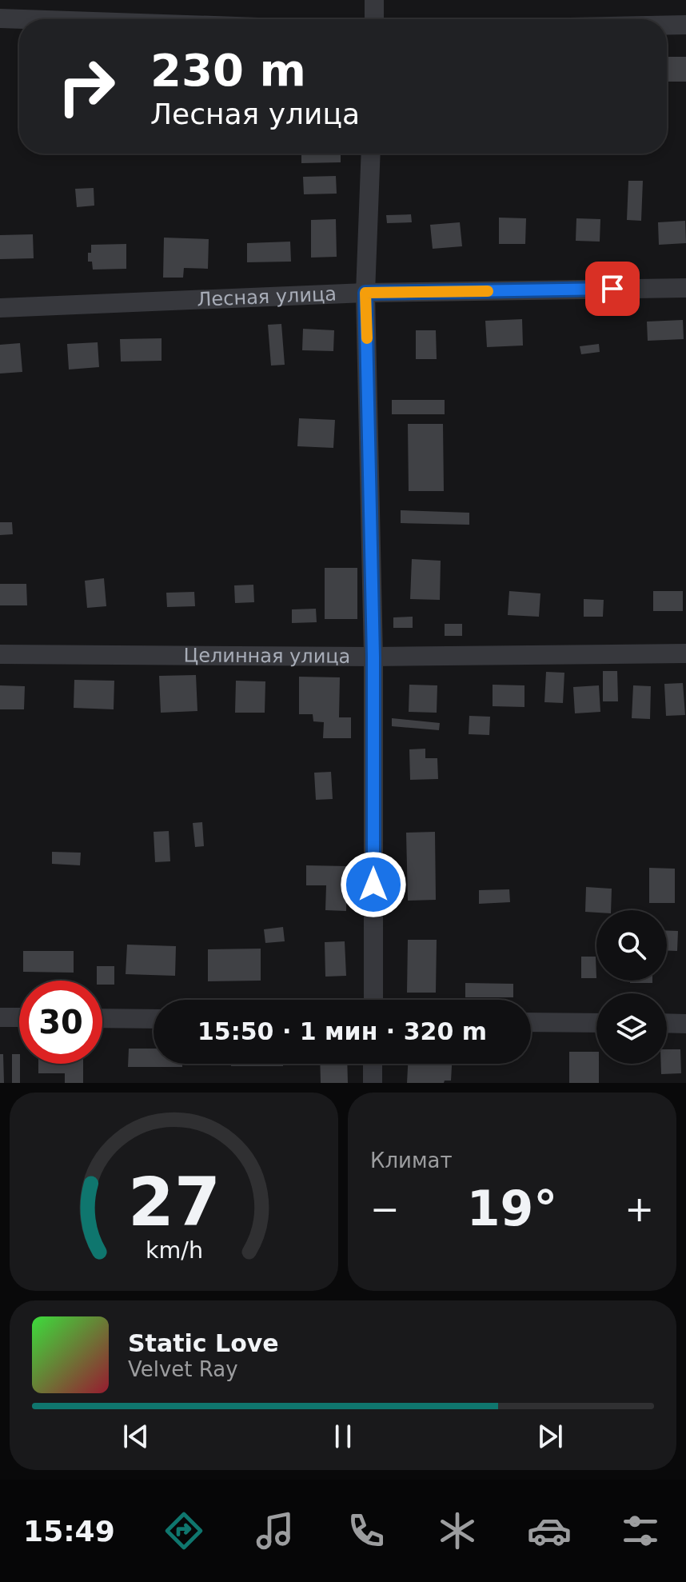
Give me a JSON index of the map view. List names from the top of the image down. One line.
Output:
{"streets":{"street":["Лесная улица","Целинная улица"]},"page":{"turn":["230 m","Лесная улица"],"limit":"30","trip":"15:50 · 1 мин · 320 m","tile":"Климат","heat":["−","19°","+"],"song":["Static Love","Velvet Ray"],"tabs":"15:49","gauge":["27","km/h"]}}
